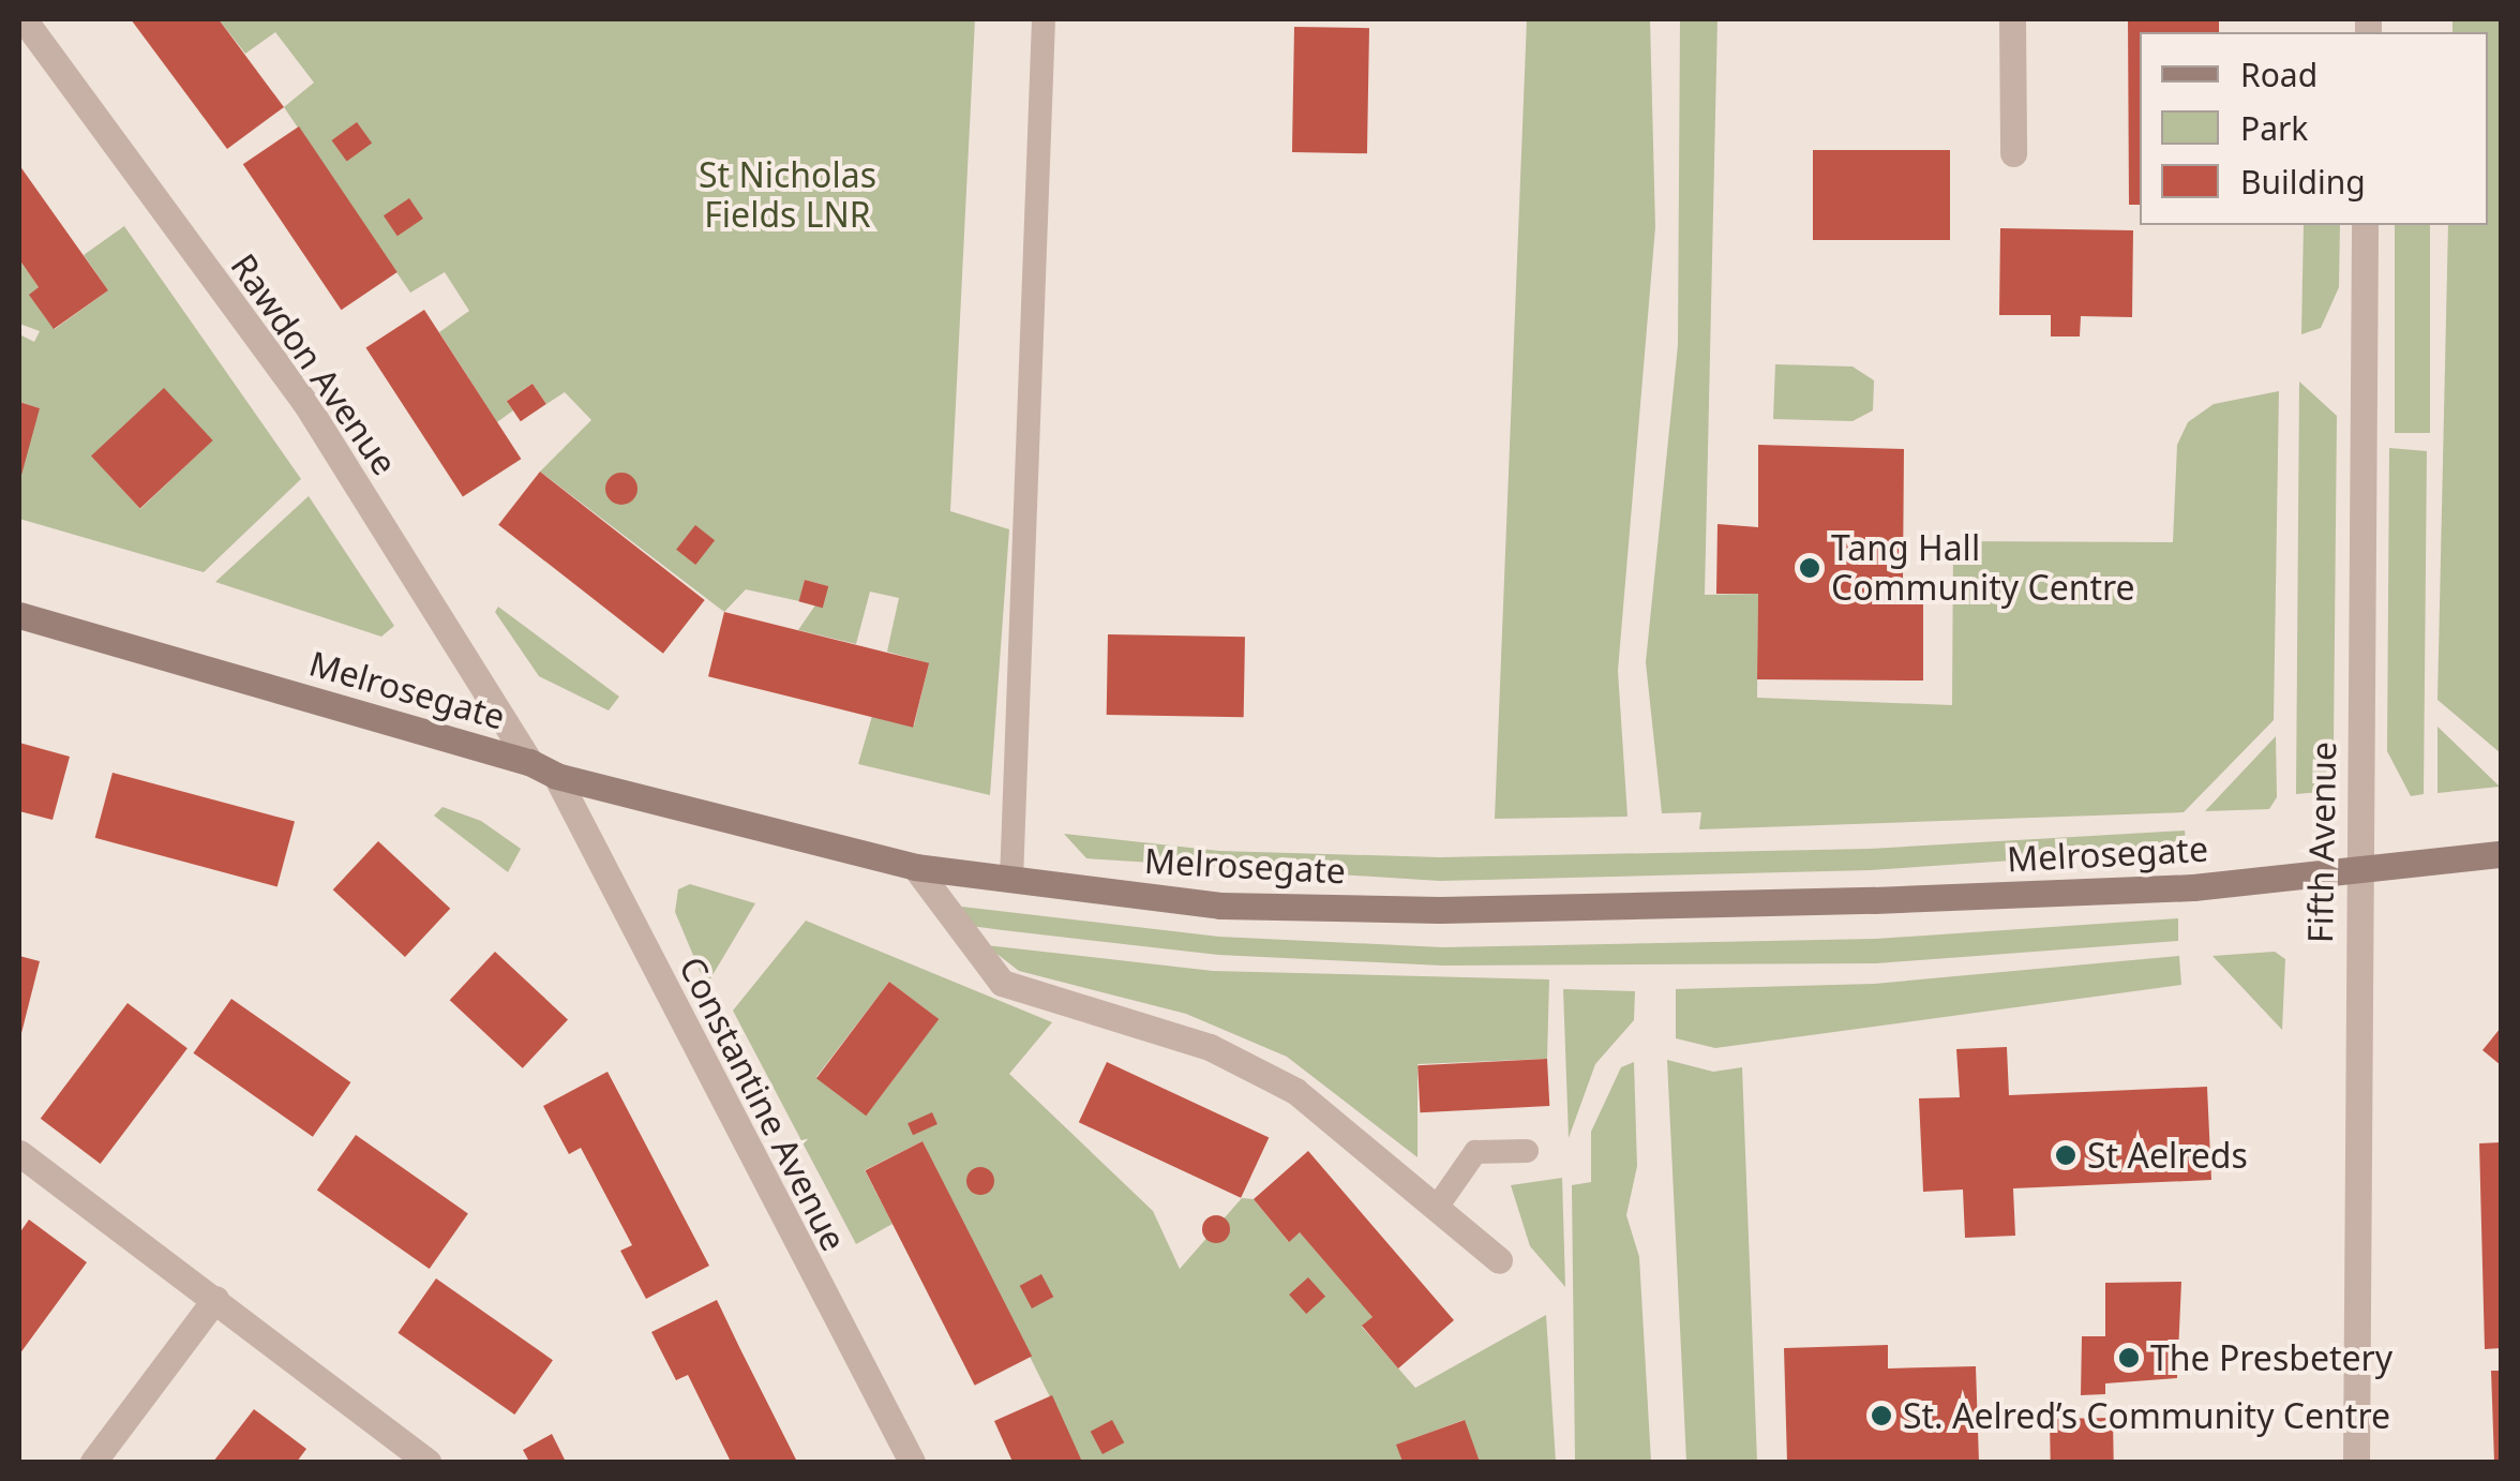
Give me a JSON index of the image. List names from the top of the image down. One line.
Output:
{"streets":{"street":["Rawdon Avenue","Melrosegate","Fifth Avenue","Constantine Avenue"]},"crossings":[["Rawdon Avenue","Melrosegate"],["Melrosegate","Fifth Avenue"],["Melrosegate","Constantine Avenue"]],"parks":["St Nicholas Fields LNR"],"places":["Tang Hall Community Centre","St Aelreds","The Presbetery","St. Aelred’s Community Centre"],"legend":["Road","Park","Building"]}
